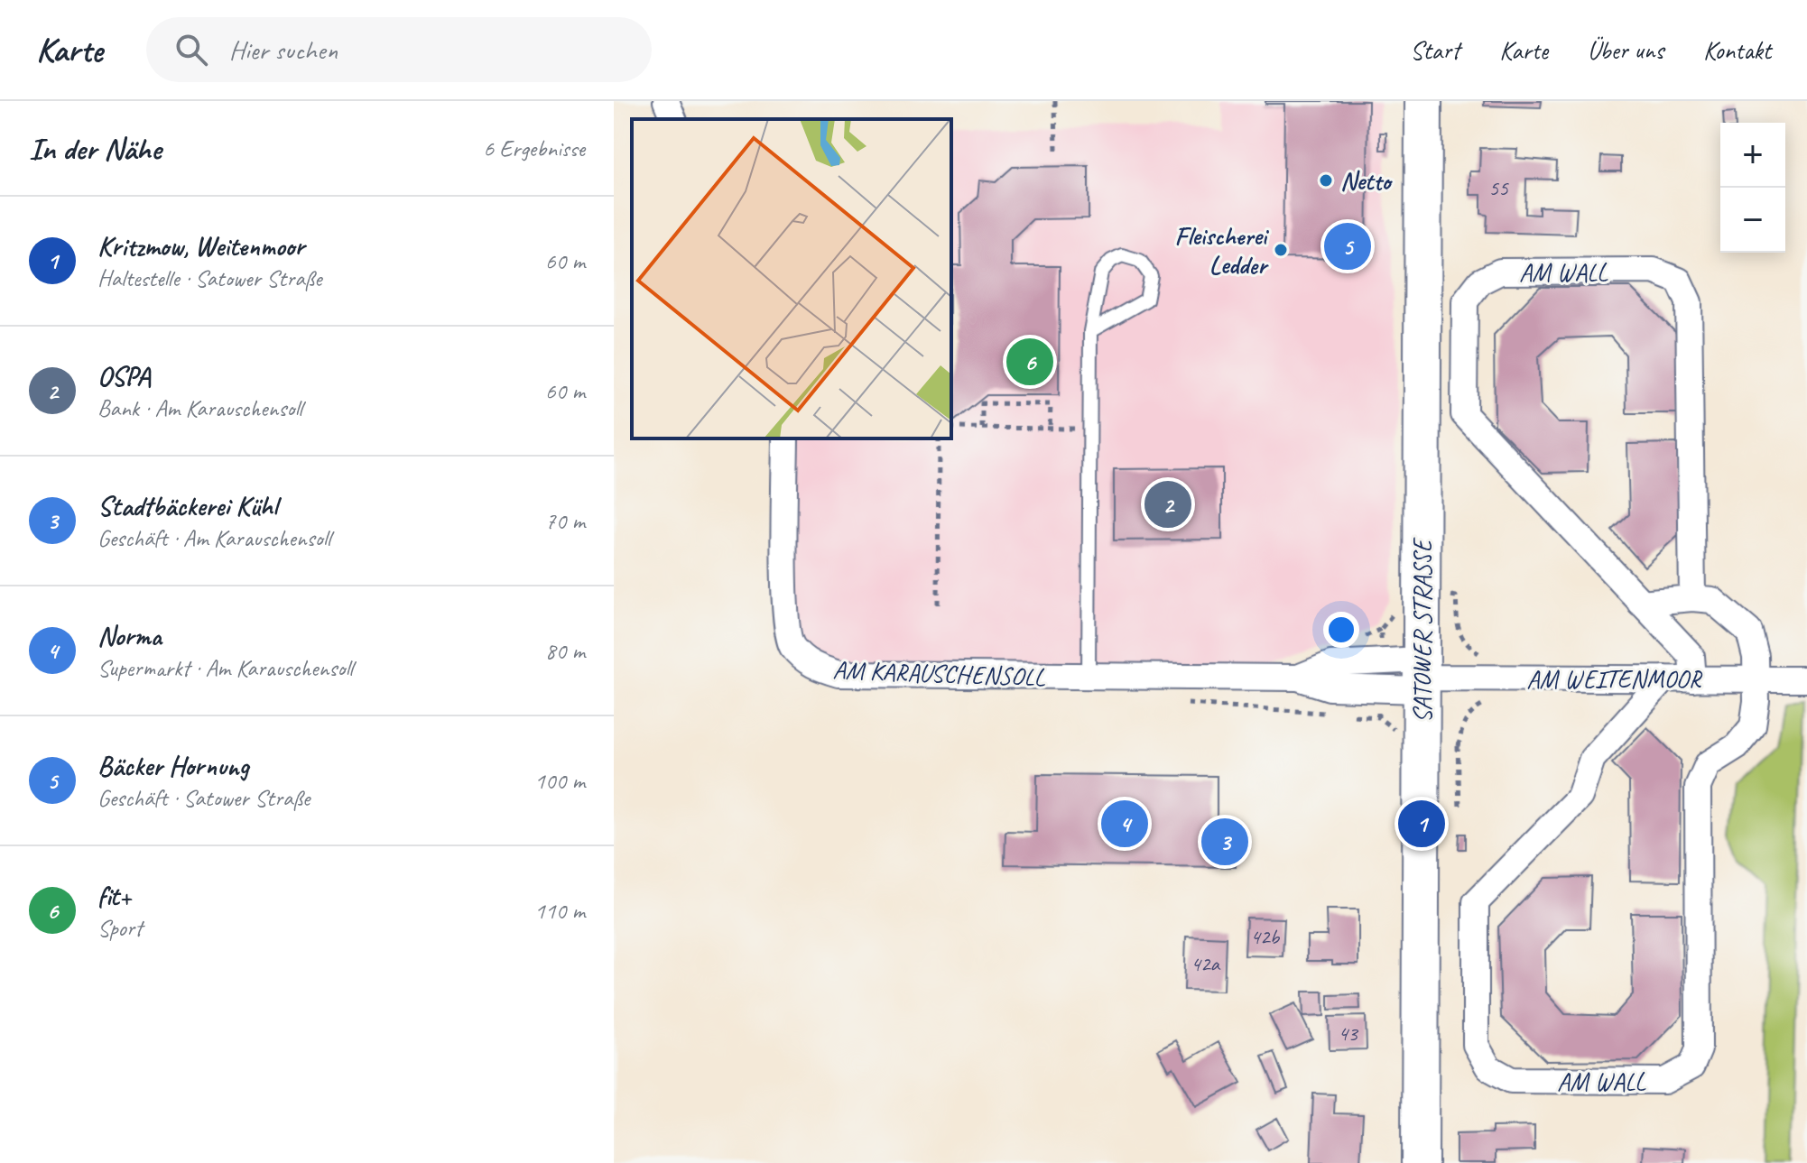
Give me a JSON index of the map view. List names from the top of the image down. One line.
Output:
{"streets":{"main road":["SATOWER STRASSE"],"street":["AM WALL","AM KARAUSCHENSOLL","AM WEITENMOOR"]},"crossings":[["AM WALL","AM WEITENMOOR"],["SATOWER STRASSE","AM KARAUSCHENSOLL"],["SATOWER STRASSE","AM WEITENMOOR"],["AM KARAUSCHENSOLL","AM WEITENMOOR"]],"places":["Netto","Fleischerei Ledder"],"house_numbers":["55","42b","42a","43"],"page":{"header":"Karte","search":"Hier suchen","nav":["Start","Karte","Über uns","Kontakt"],"heading":["In der Nähe","6 Ergebnisse"],"map_buttons":["+","−"],"list":[{"mark":"1","name":"Kritzmow, Weitenmoor","note":"Haltestelle · Satower Straße","value":"60 m"},{"mark":"2","name":"OSPA","note":"Bank · Am Karauschensoll","value":"60 m"},{"mark":"3","name":"Stadtbäckerei Kühl","note":"Geschäft · Am Karauschensoll","value":"70 m"},{"mark":"4","name":"Norma","note":"Supermarkt · Am Karauschensoll","value":"80 m"},{"mark":"5","name":"Bäcker Hornung","note":"Geschäft · Satower Straße","value":"100 m"},{"mark":"6","name":"fit+","note":"Sport","value":"110 m"}],"pins":["5","6","2","1","4","3"]}}
